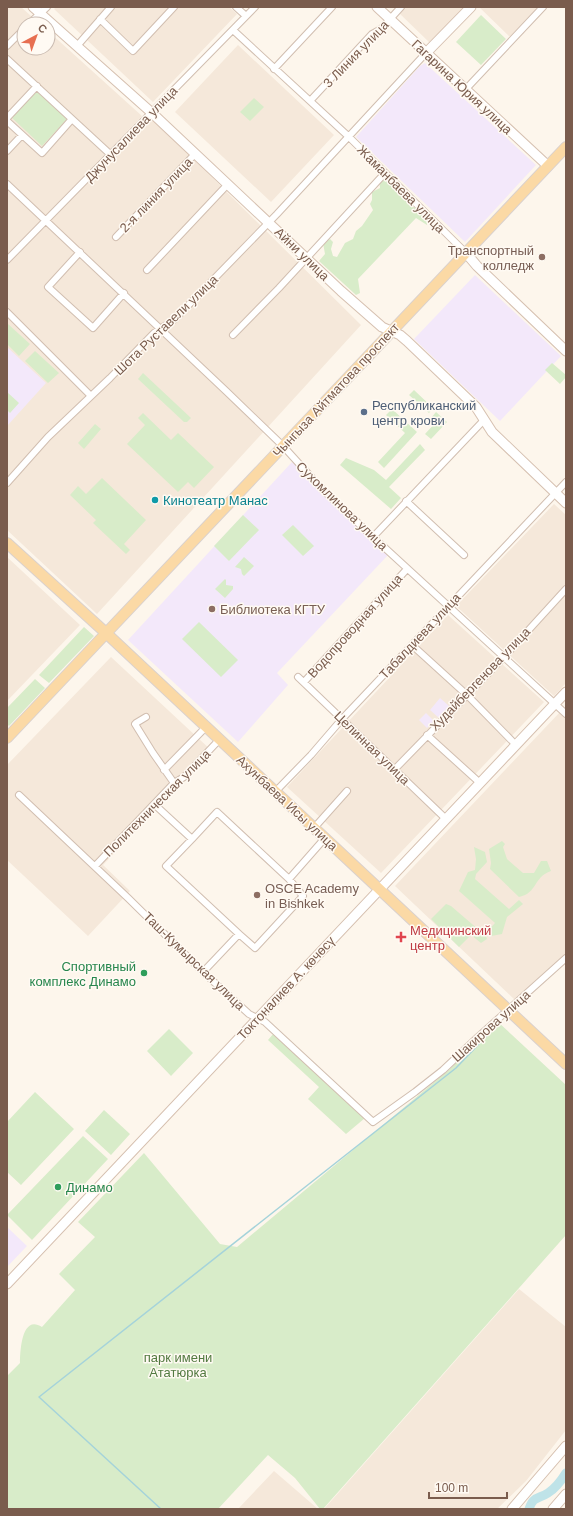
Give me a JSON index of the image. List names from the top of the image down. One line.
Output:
{"streets":{"main road":["Гагарина Юрия улица","Жаманбаева улица","Айни улица","Шота Руставели улица","Чынгыза Айтматова проспект","Ахунбаева Исы улица","Токтоналиев А. көчөсү"],"street":["3 Линия улица","Джунусалиева улица","2-я линия улица","Сухомлинова улица","Водопроводная улица","Табалдиева улица","Худайбергенова улица","Целинная улица","Политехническая улица","Таш-Кумырская улица","Шакирова улица"]},"crossings":[["3 Линия улица","Гагарина Юрия улица"],["3 Линия улица","Жаманбаева улица"],["Гагарина Юрия улица","Шота Руставели улица"],["Гагарина Юрия улица","Чынгыза Айтматова проспект"],["Джунусалиева улица","Жаманбаева улица"],["Джунусалиева улица","Айни улица"],["Джунусалиева улица","Сухомлинова улица"],["Жаманбаева улица","Шота Руставели улица"],["Жаманбаева улица","Чынгыза Айтматова проспект"],["2-я линия улица","Айни улица"],["Айни улица","Шота Руставели улица"],["Айни улица","Чынгыза Айтматова проспект"],["Айни улица","Табалдиева улица"],["Шота Руставели улица","Сухомлинова улица"],["Чынгыза Айтматова проспект","Сухомлинова улица"],["Чынгыза Айтматова проспект","Ахунбаева Исы улица"],["Сухомлинова улица","Водопроводная улица"],["Сухомлинова улица","Табалдиева улица"],["Сухомлинова улица","Худайбергенова улица"],["Сухомлинова улица","Токтоналиев А. көчөсү"],["Водопроводная улица","Целинная улица"],["Табалдиева улица","Целинная улица"],["Табалдиева улица","Ахунбаева Исы улица"],["Худайбергенова улица","Целинная улица"],["Целинная улица","Токтоналиев А. көчөсү"],["Политехническая улица","Ахунбаева Исы улица"],["Политехническая улица","Таш-Кумырская улица"],["Ахунбаева Исы улица","Токтоналиев А. көчөсү"],["Ахунбаева Исы улица","Шакирова улица"],["Таш-Кумырская улица","Токтоналиев А. көчөсү"],["Таш-Кумырская улица","Шакирова улица"]],"parks":["парк имени Ататюрка"],"places":{"other":["Транспортный колледж","Республиканский центр крови","Кинотеатр Манас","Библиотека КГТУ","OSCE Academy in Bishkek","Спортивный комплекс Динамо","Динамо"],"health":["Медицинский центр"]},"scale_bar":"100 m","north":"top right"}
